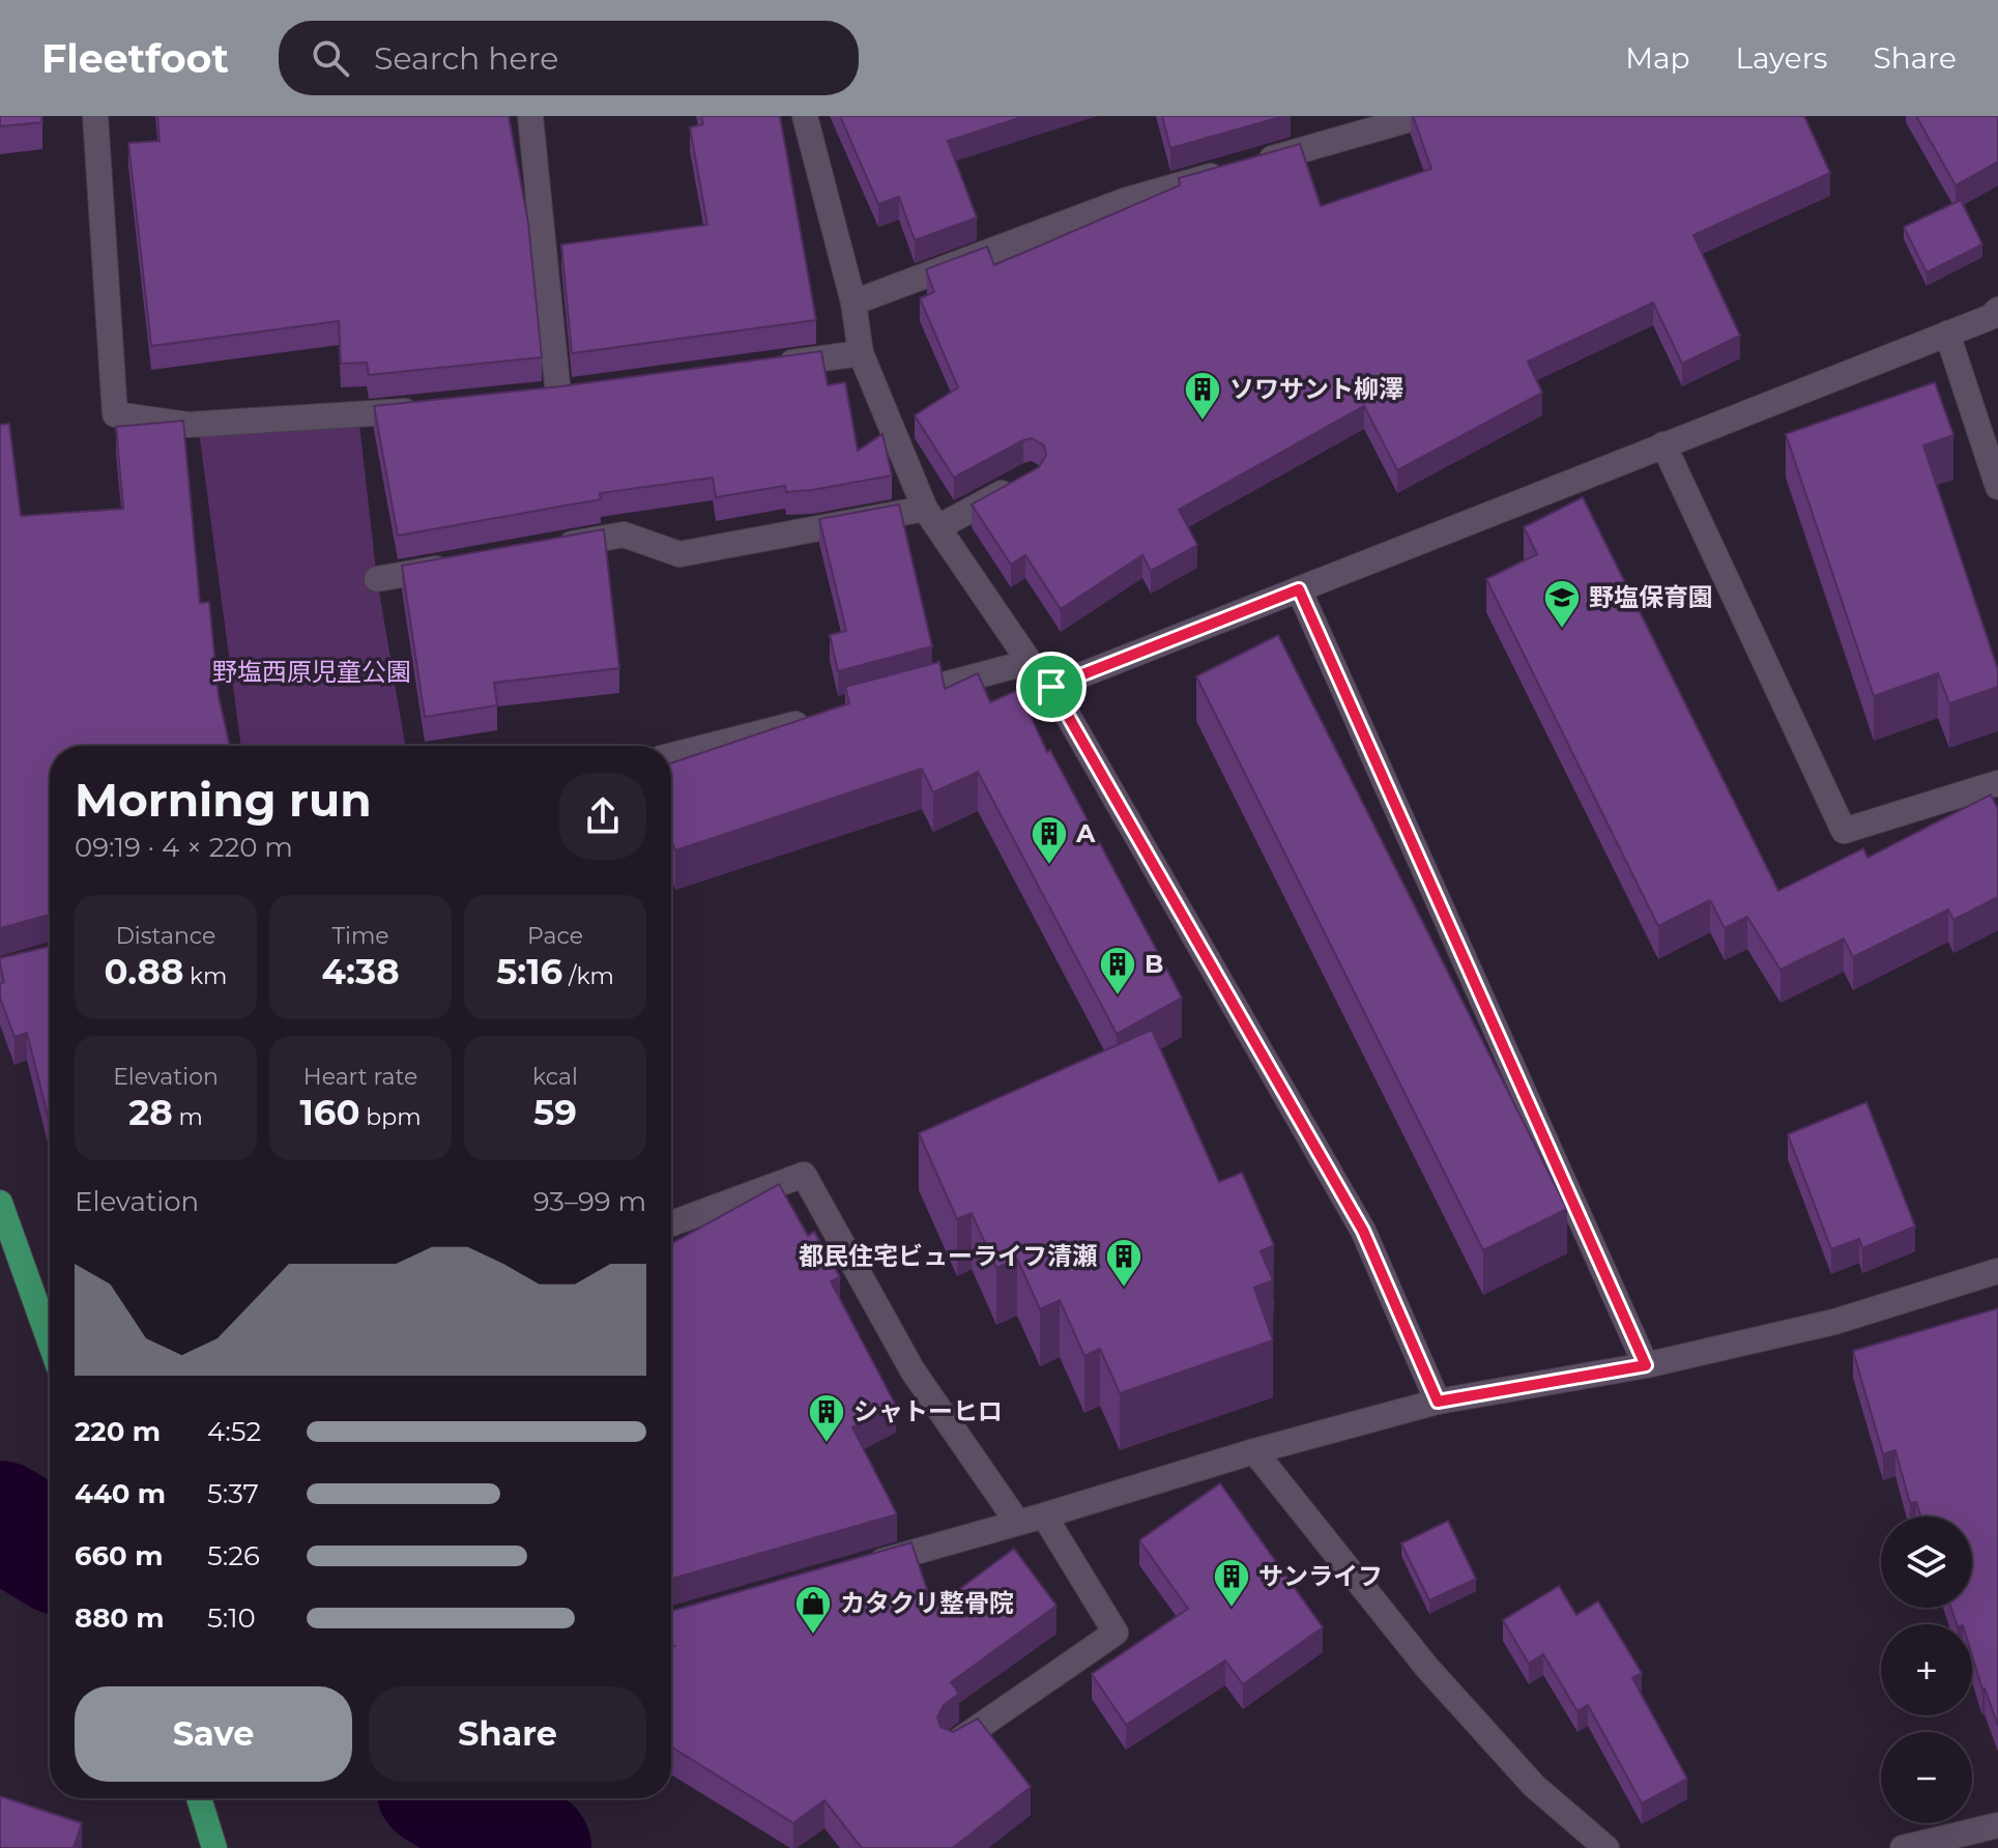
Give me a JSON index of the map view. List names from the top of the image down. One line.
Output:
{"parks":["野塩西原児童公園"],"places":{"building":["ソワサント柳澤","A","B","都民住宅ビューライフ清瀬","シャトーヒロ","サンライフ"],"school or university":["野塩保育園"],"shop":["カタクリ整骨院"]},"page":{"header":"Fleetfoot","search":"Search here","nav":["Map","Layers","Share"],"heading":["Morning run","09:19 · 4 × 220 m"],"stats":[["Distance","0.88 km"],["Time","4:38"],["Pace","5:16 /km"],["Elevation","28 m"],["Heart rate","160 bpm"],["kcal","59"]],"chart":["Elevation","93–99 m"],"list":[{"name":"220 m","note":"4:52"},{"name":"440 m","note":"5:37"},{"name":"660 m","note":"5:26"},{"name":"880 m","note":"5:10"}],"map_buttons":["+","−"],"buttons":["Save","Share"]}}
